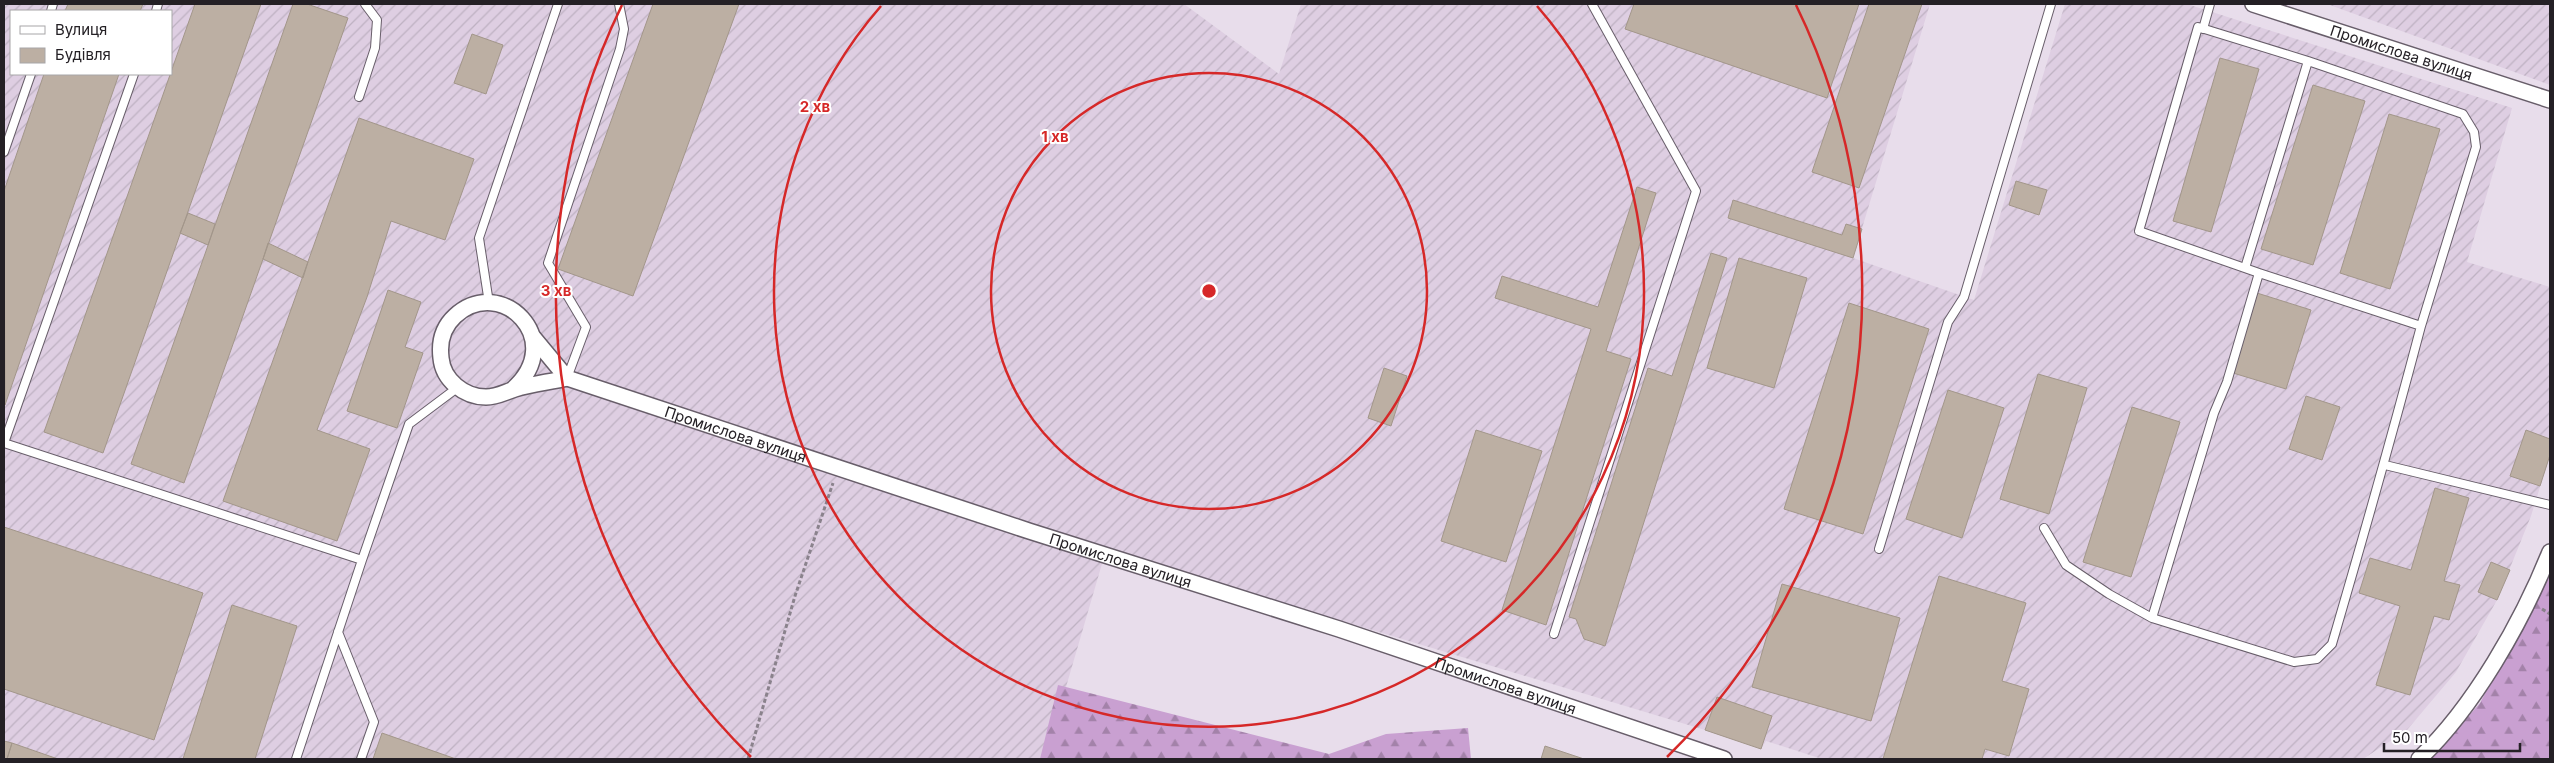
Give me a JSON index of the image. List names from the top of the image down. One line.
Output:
{"streets":{"street":["Промислова вулиця"]},"legend":["Вулиця","Будівля"],"scale_bar":"50 m","rings":["2 хв","1 хв","3 хв"]}
